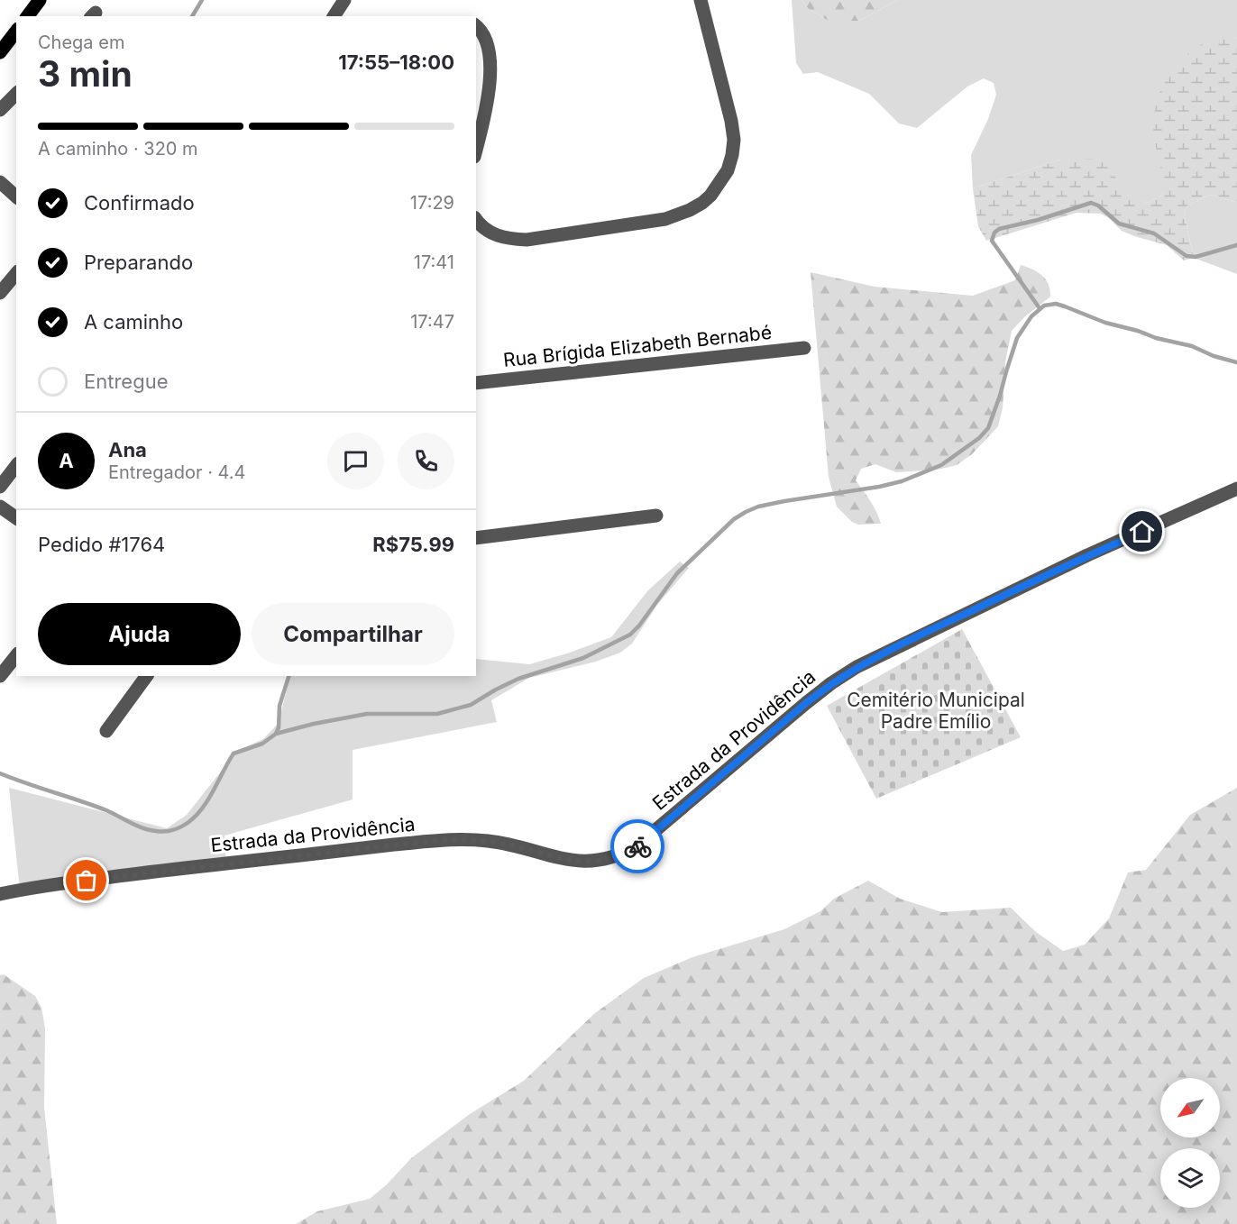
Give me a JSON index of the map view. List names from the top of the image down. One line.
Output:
{"streets":{"street":["Rua Brígida Elizabeth Bernabé","Estrada da Providência"]},"parks":["Cemitério Municipal Padre Emílio"],"north":"bottom left","page":{"heading":["3 min","Chega em","17:55–18:00"],"panel":["Ana","Entregador · 4.4","Pedido #1764","R$75.99"],"bar":"A caminho · 320 m","list":[["Confirmado","17:29"],["Preparando","17:41"],["A caminho","17:47"],"Entregue"],"round":"A","buttons":["Ajuda","Compartilhar"]}}
